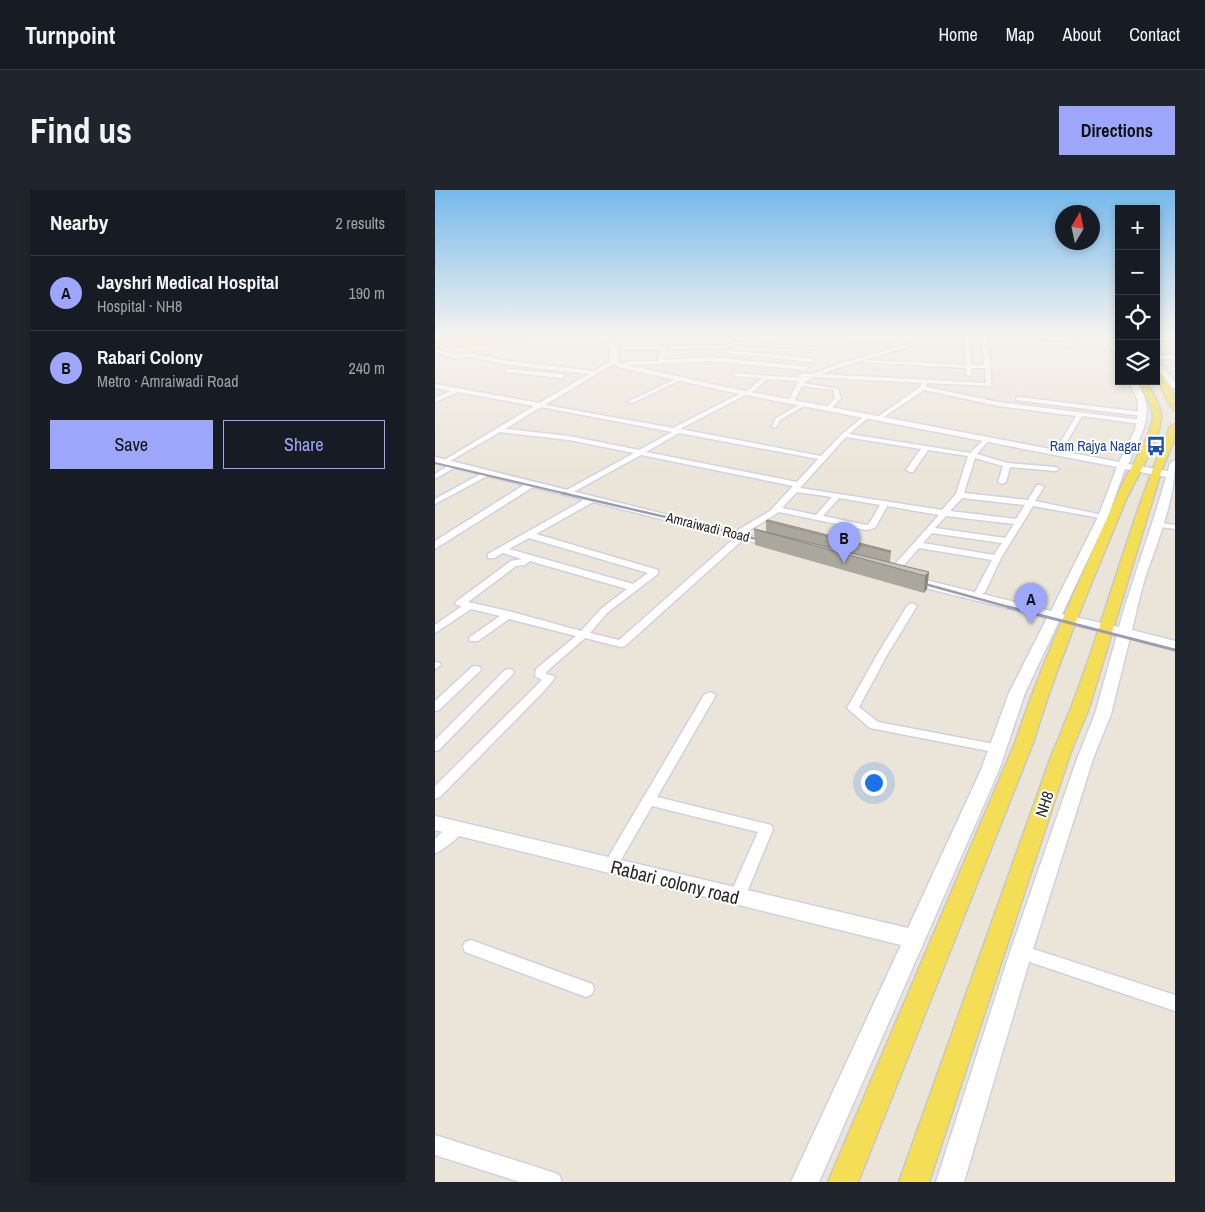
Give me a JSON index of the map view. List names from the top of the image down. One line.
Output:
{"streets":{"main road":["NH8"],"street":["Amraiwadi Road","Rabari colony road"]},"places":{"bus stop":["Ram Rajya Nagar"]},"north":"top","page":{"header":"Turnpoint","nav":["Home","Map","About","Contact"],"buttons":["Directions",["Save","Share"]],"title":"Find us","heading":["Nearby","2 results"],"map_buttons":["+","−"],"list":[{"mark":"A","name":"Jayshri Medical Hospital","note":"Hospital · NH8","value":"190 m"},{"mark":"B","name":"Rabari Colony","note":"Metro · Amraiwadi Road","value":"240 m"}],"pins":["B","A"]}}
